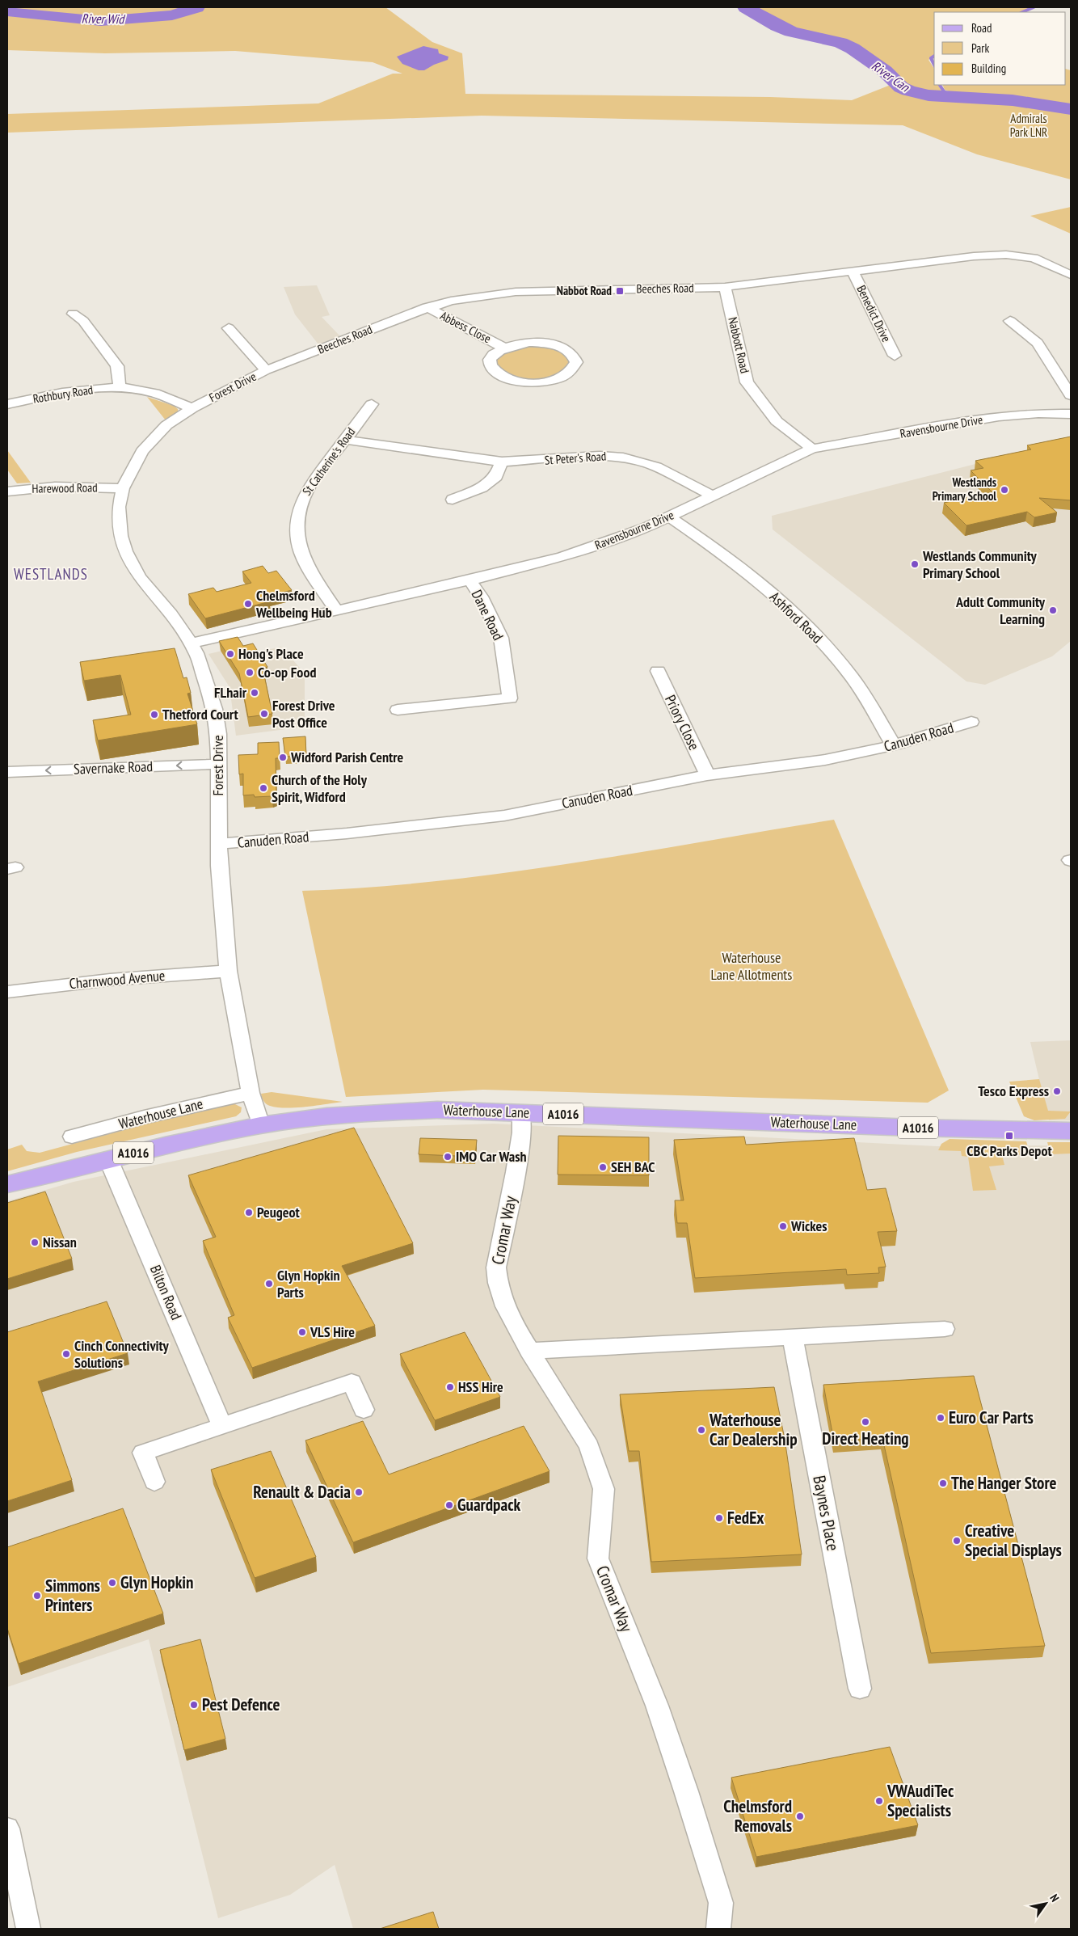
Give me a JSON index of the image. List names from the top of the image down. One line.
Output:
{"streets":{"main road":["Waterhouse Lane","A1016"],"street":["Beeches Road","Benedict Drive","Abbess Close","Nabbott Road","Forest Drive","Rothbury Road","Ravensbourne Drive","St Peter's Road","St Catherine's Road","Harewood Road","Dane Road","Ashford Road","Priory Close","Canuden Road","Savernake Road","Charnwood Avenue","Cromar Way","Bilton Road","Baynes Place"]},"crossings":[["Beeches Road","Benedict Drive"],["Beeches Road","Abbess Close"],["Beeches Road","Nabbott Road"],["Beeches Road","Forest Drive"],["Nabbott Road","Ravensbourne Drive"],["Forest Drive","Rothbury Road"],["Forest Drive","Ravensbourne Drive"],["Forest Drive","Harewood Road"],["Forest Drive","Canuden Road"],["Forest Drive","Savernake Road"],["Forest Drive","Charnwood Avenue"],["Forest Drive","Waterhouse Lane"],["Ravensbourne Drive","St Peter's Road"],["Ravensbourne Drive","St Catherine's Road"],["Ravensbourne Drive","Dane Road"],["Ravensbourne Drive","Ashford Road"],["St Peter's Road","St Catherine's Road"],["Ashford Road","Canuden Road"],["Priory Close","Canuden Road"],["Waterhouse Lane","Cromar Way"],["Waterhouse Lane","Bilton Road"]],"one_way":["Savernake Road"],"districts":["WESTLANDS"],"water":["River Wid","River Can"],"parks":["Admirals Park LNR","Waterhouse Lane Allotments"],"places":{"transit":["Nabbot Road","CBC Parks Depot"],"other":["Westlands Primary School","Westlands Community Primary School","Chelmsford Wellbeing Hub","Adult Community Learning","Hong's Place","Co-op Food","FLhair","Forest Drive Post Office","Thetford Court","Widford Parish Centre","Church of the Holy Spirit, Widford","Tesco Express","IMO Car Wash","SEH BAC","Peugeot","Wickes","Nissan","Glyn Hopkin Parts","VLS Hire","Cinch Connectivity Solutions","HSS Hire","Euro Car Parts","Direct Heating","Waterhouse Car Dealership","The Hanger Store","Renault & Dacia","Guardpack","FedEx","Creative Special Displays","Glyn Hopkin","Simmons Printers","Pest Defence","VWAudiTec Specialists","Chelmsford Removals"]},"legend":["Road","Park","Building"],"north":"top right"}
